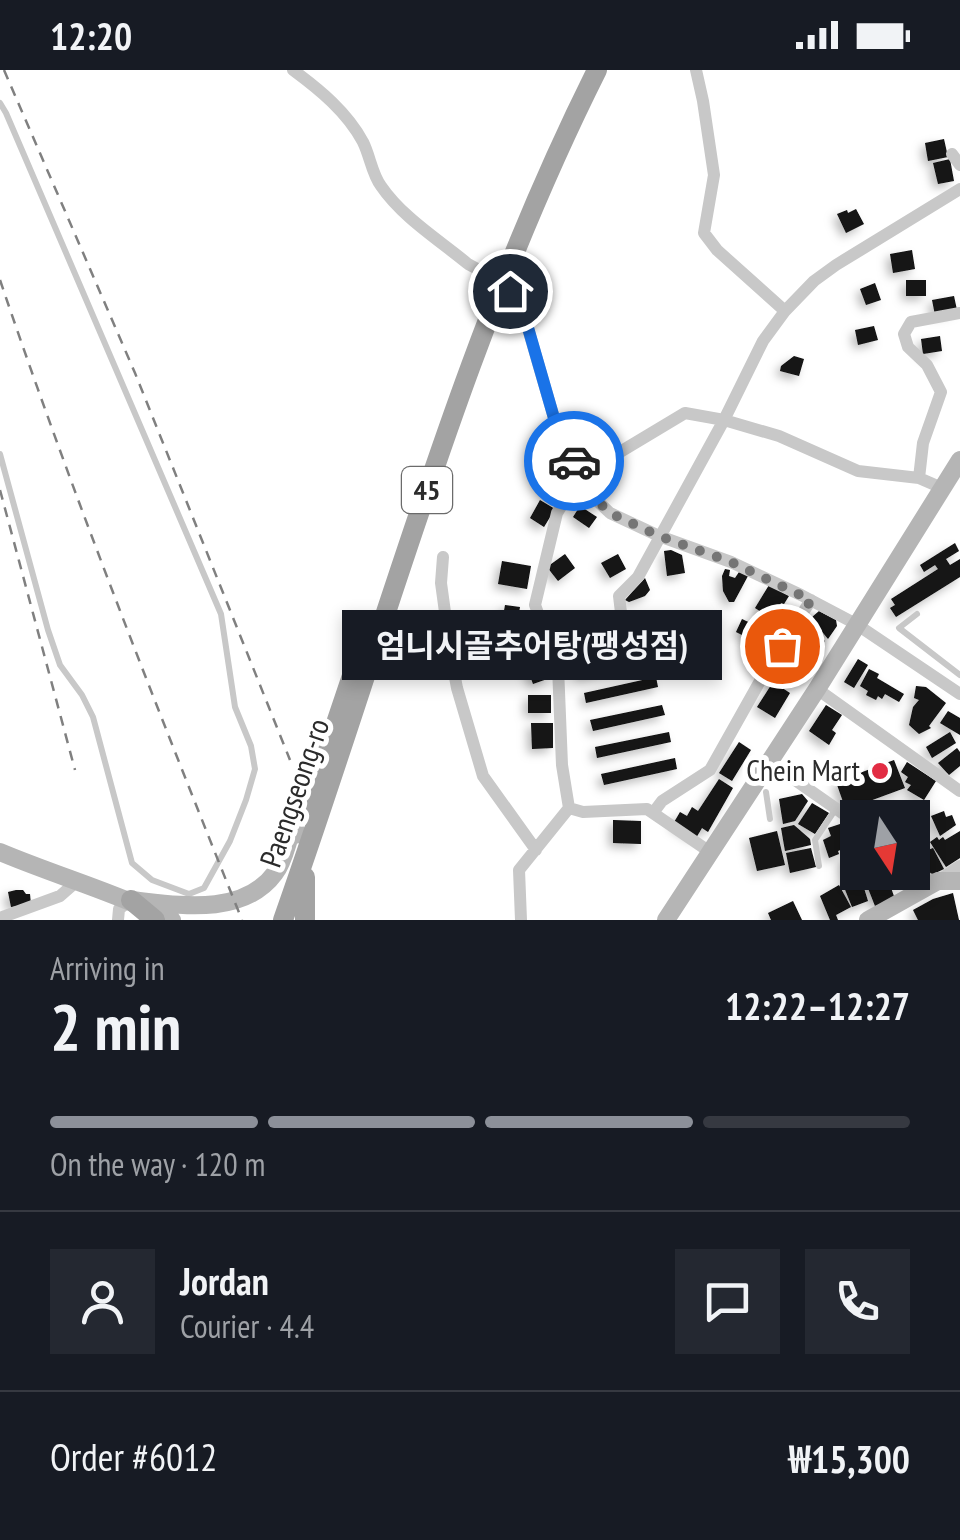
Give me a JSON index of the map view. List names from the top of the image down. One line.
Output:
{"streets":{"main road":["45","Paengseong-ro"]},"places":["엄니시골추어탕(팽성점)","Chein Mart"],"north":"bottom","page":{"status":"12:20","bubble":"엄니시골추어탕(팽성점)","heading":["2 min","Arriving in","12:22–12:27"],"panel":["Jordan","Courier · 4.4","Order #6012","₩15,300"],"bar":"On the way · 120 m"}}
